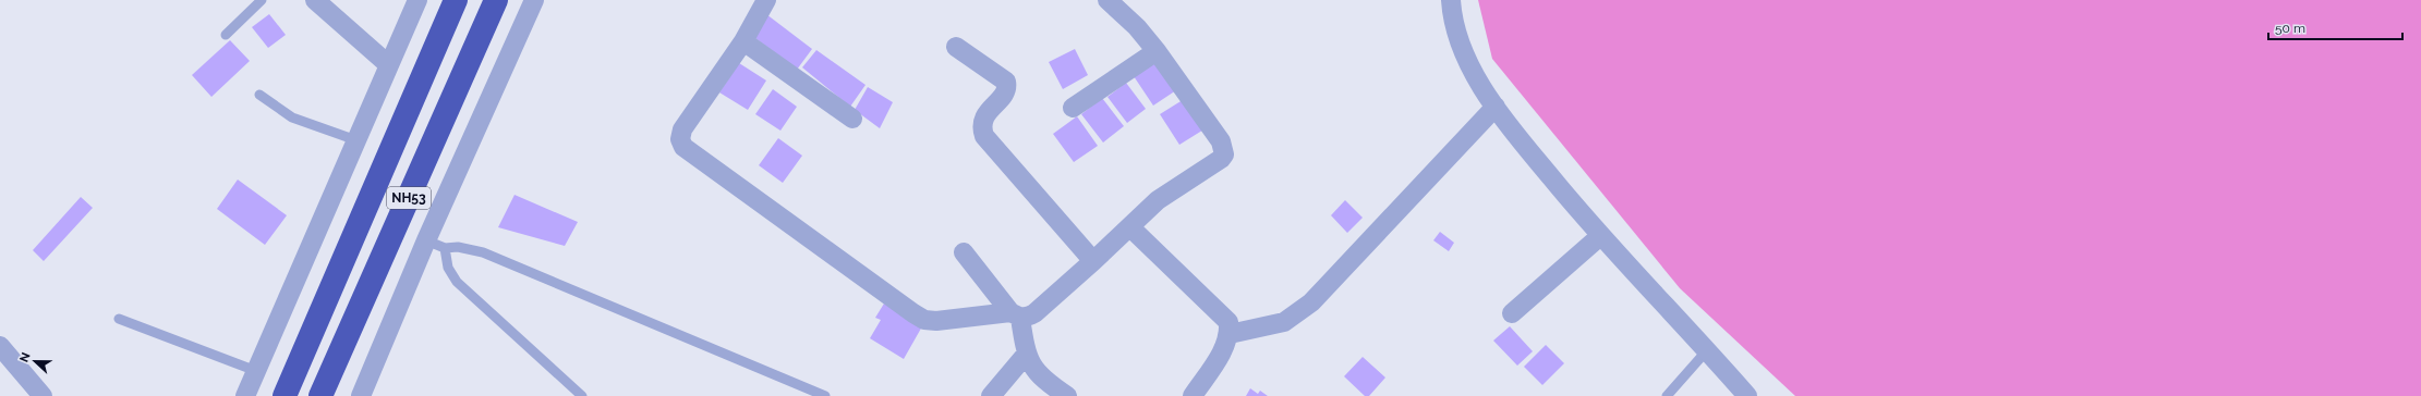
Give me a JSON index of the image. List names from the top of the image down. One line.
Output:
{"streets":{"highway":["NH53"]},"scale_bar":"50 m","north":"left"}
